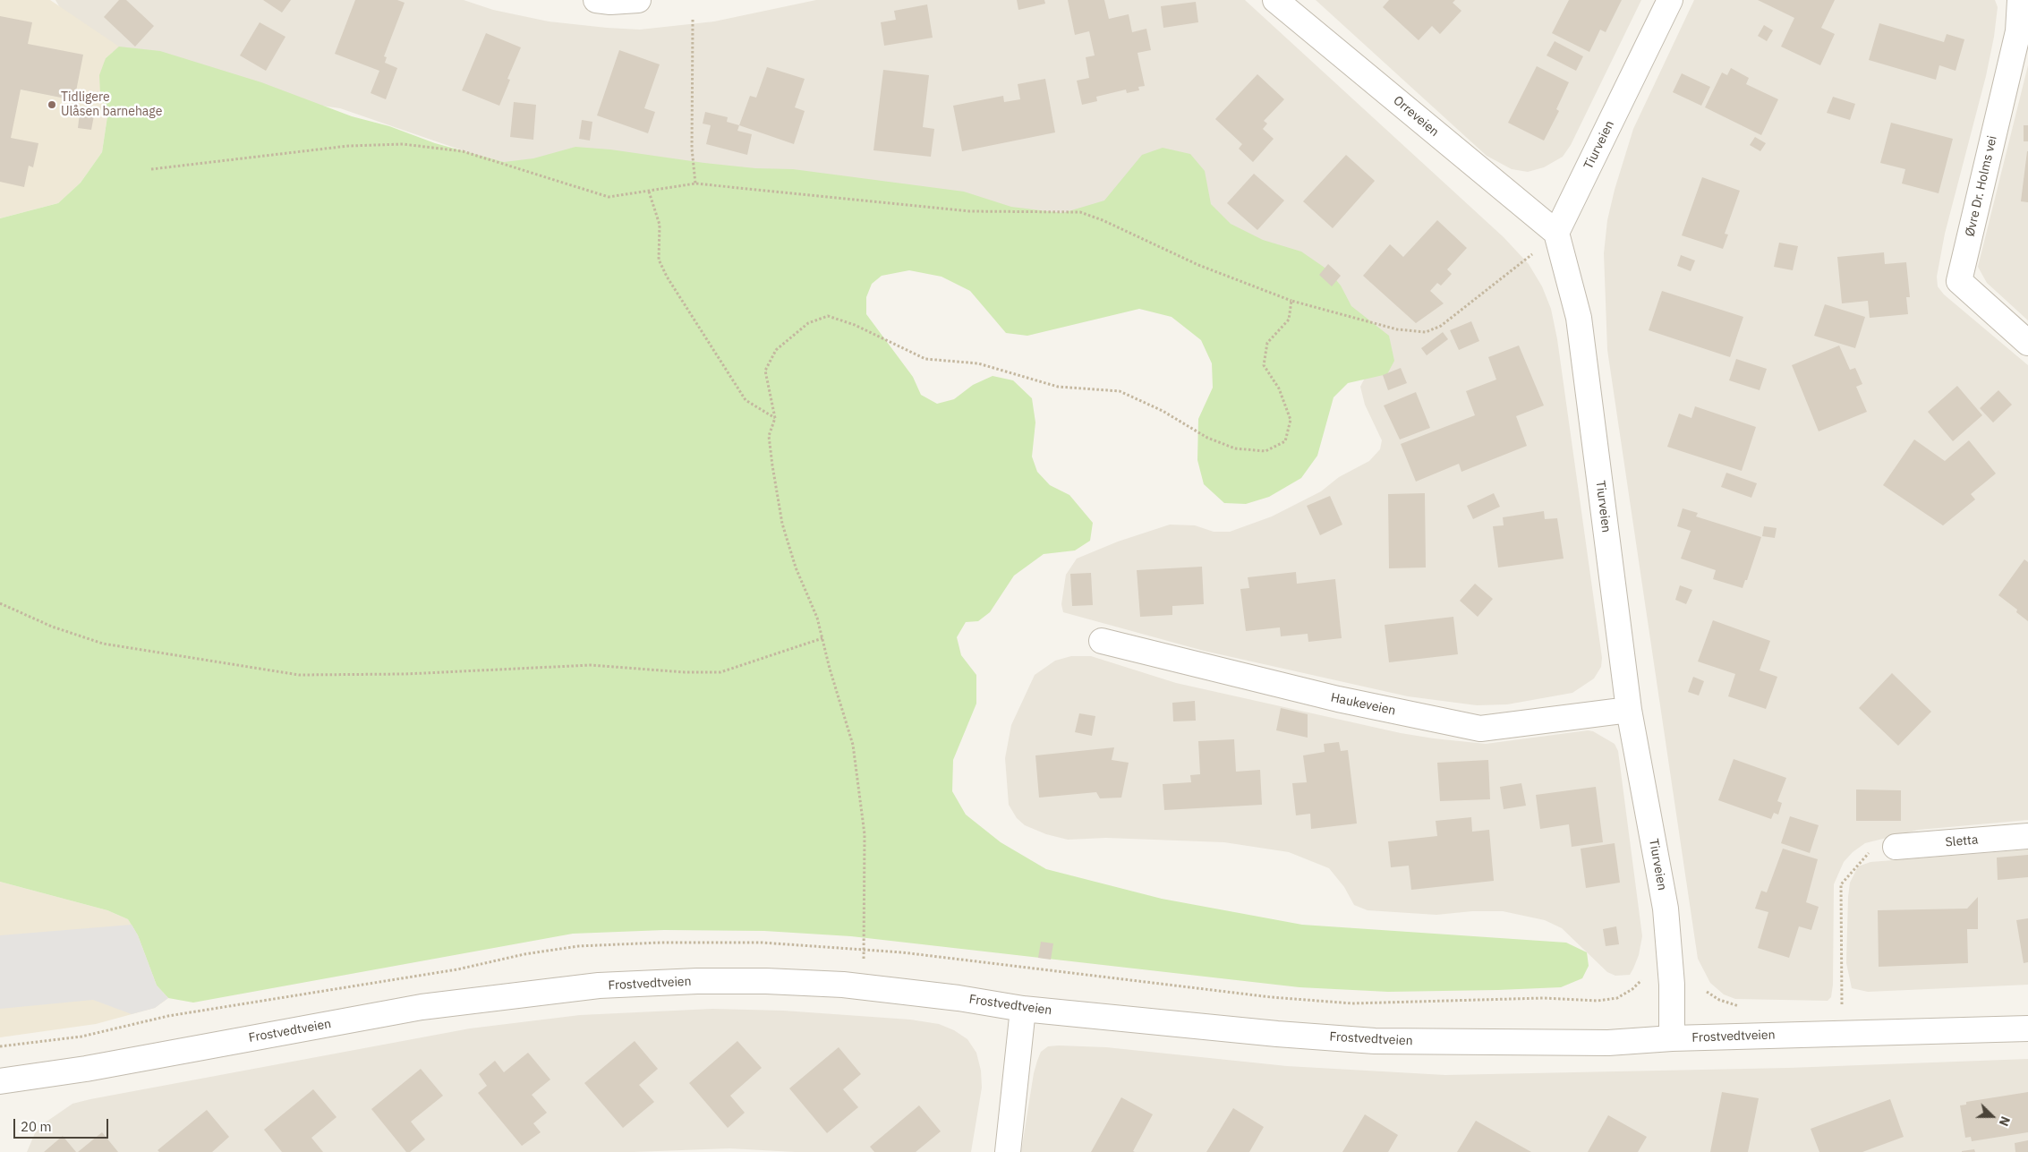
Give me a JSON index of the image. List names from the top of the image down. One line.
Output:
{"streets":{"street":["Orreveien","Tiurveien","Øvre Dr. Holms vei","Haukeveien","Sletta","Frostvedtveien"]},"crossings":[["Orreveien","Tiurveien"],["Tiurveien","Haukeveien"],["Tiurveien","Frostvedtveien"]],"places":["Tidligere Ulåsen barnehage"],"scale_bar":"20 m","north":"right"}
